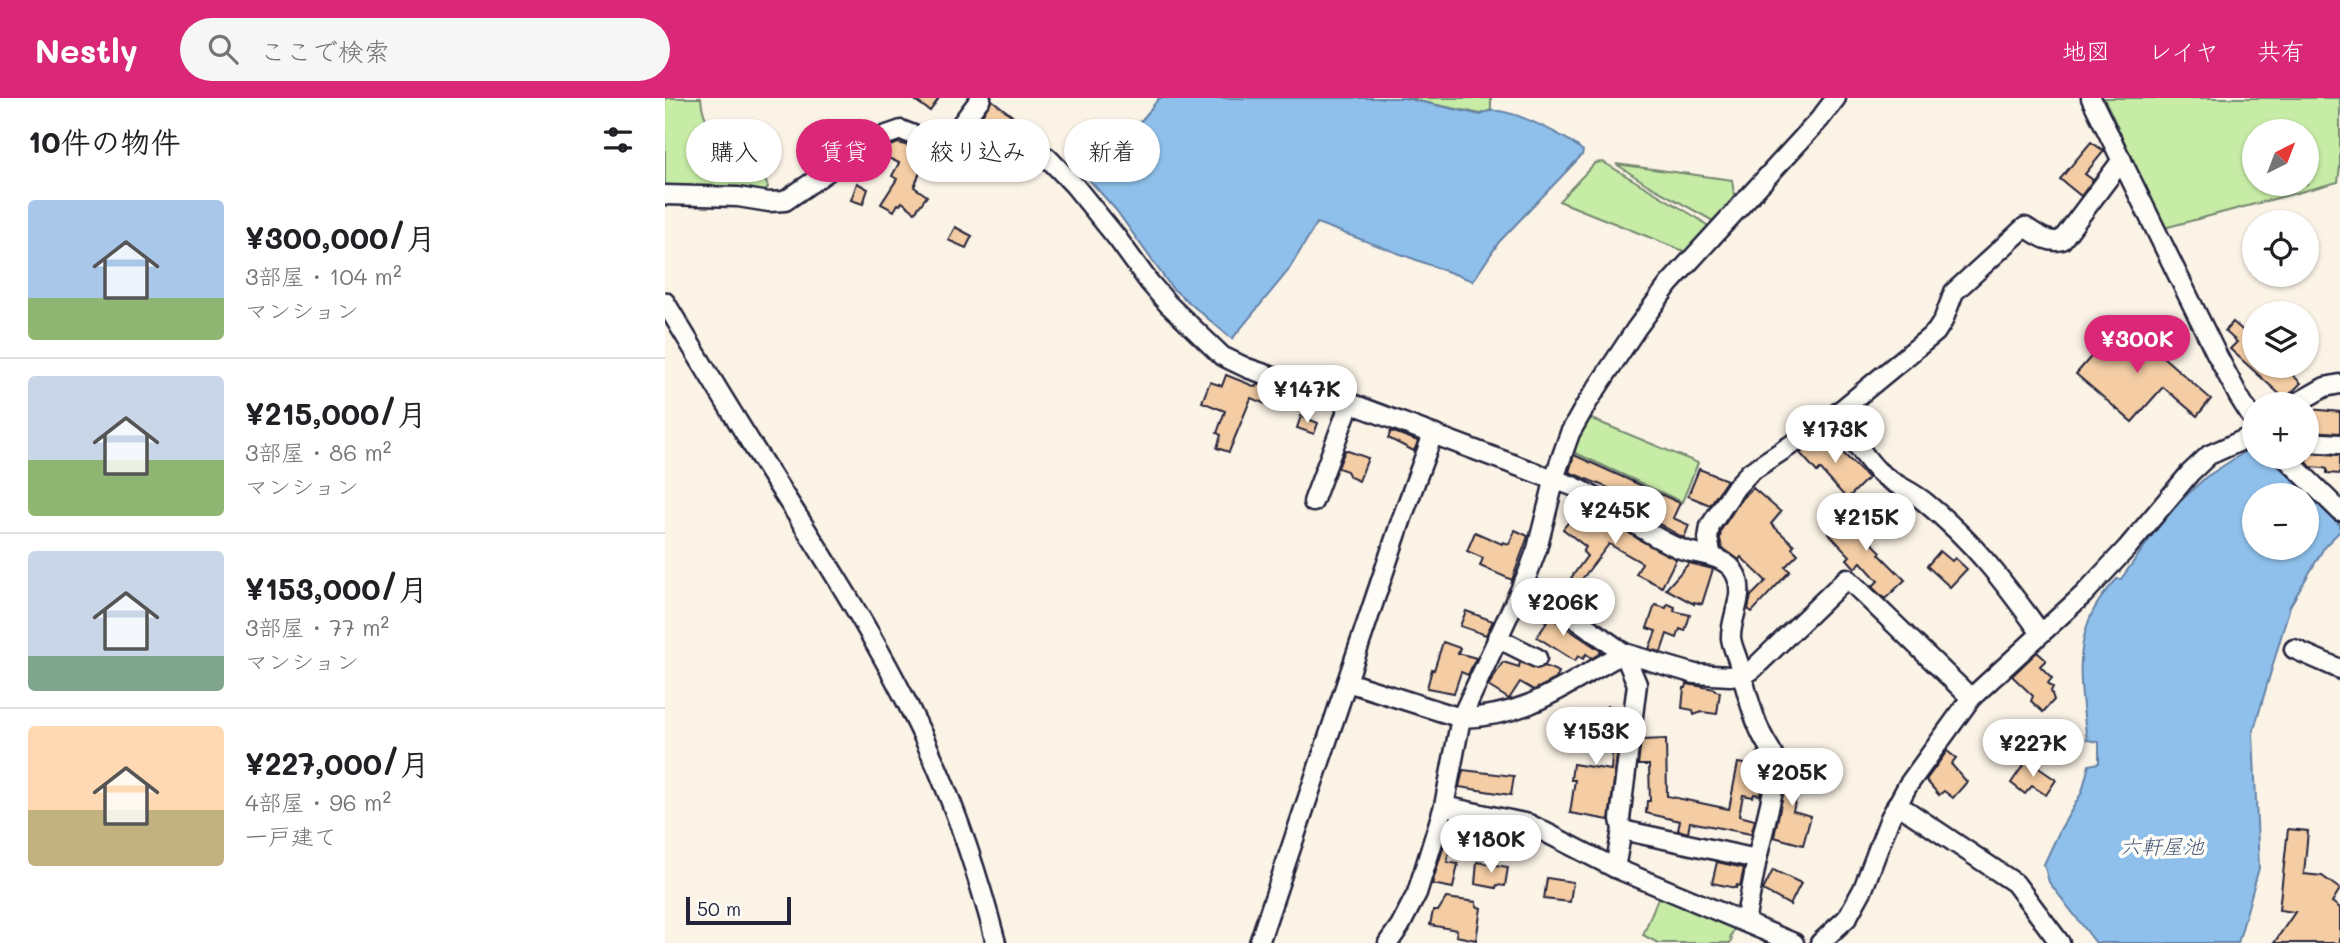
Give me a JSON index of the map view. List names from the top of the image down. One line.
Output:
{"water":["六軒屋池"],"scale_bar":"50 m","north":"top right","page":{"header":"Nestly","search":"ここで検索","nav":["地図","レイヤ","共有"],"heading":"10件の物件","map_buttons":["+","−"],"chip":["購入","賃貸","絞り込み","新着"],"list":[{"name":"¥300,000/月","note":"3部屋 · 104 m² · マンション"},{"name":"¥215,000/月","note":"3部屋 · 86 m² · マンション"},{"name":"¥153,000/月","note":"3部屋 · 77 m² · マンション"},{"name":"¥227,000/月","note":"4部屋 · 96 m² · 一戸建て"}],"price":["¥300K","¥147K","¥173K","¥245K","¥215K","¥206K","¥153K","¥227K","¥205K","¥180K"],"scale":"50 m"}}
